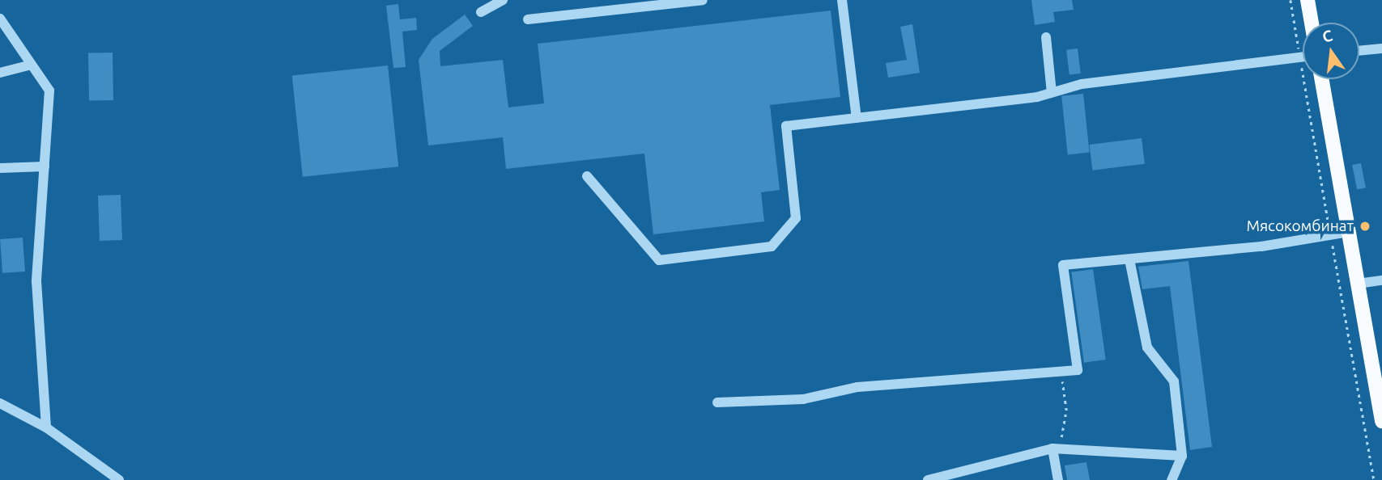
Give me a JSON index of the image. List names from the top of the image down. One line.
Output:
{"places":["Мясокомбинат"],"north":"top"}
